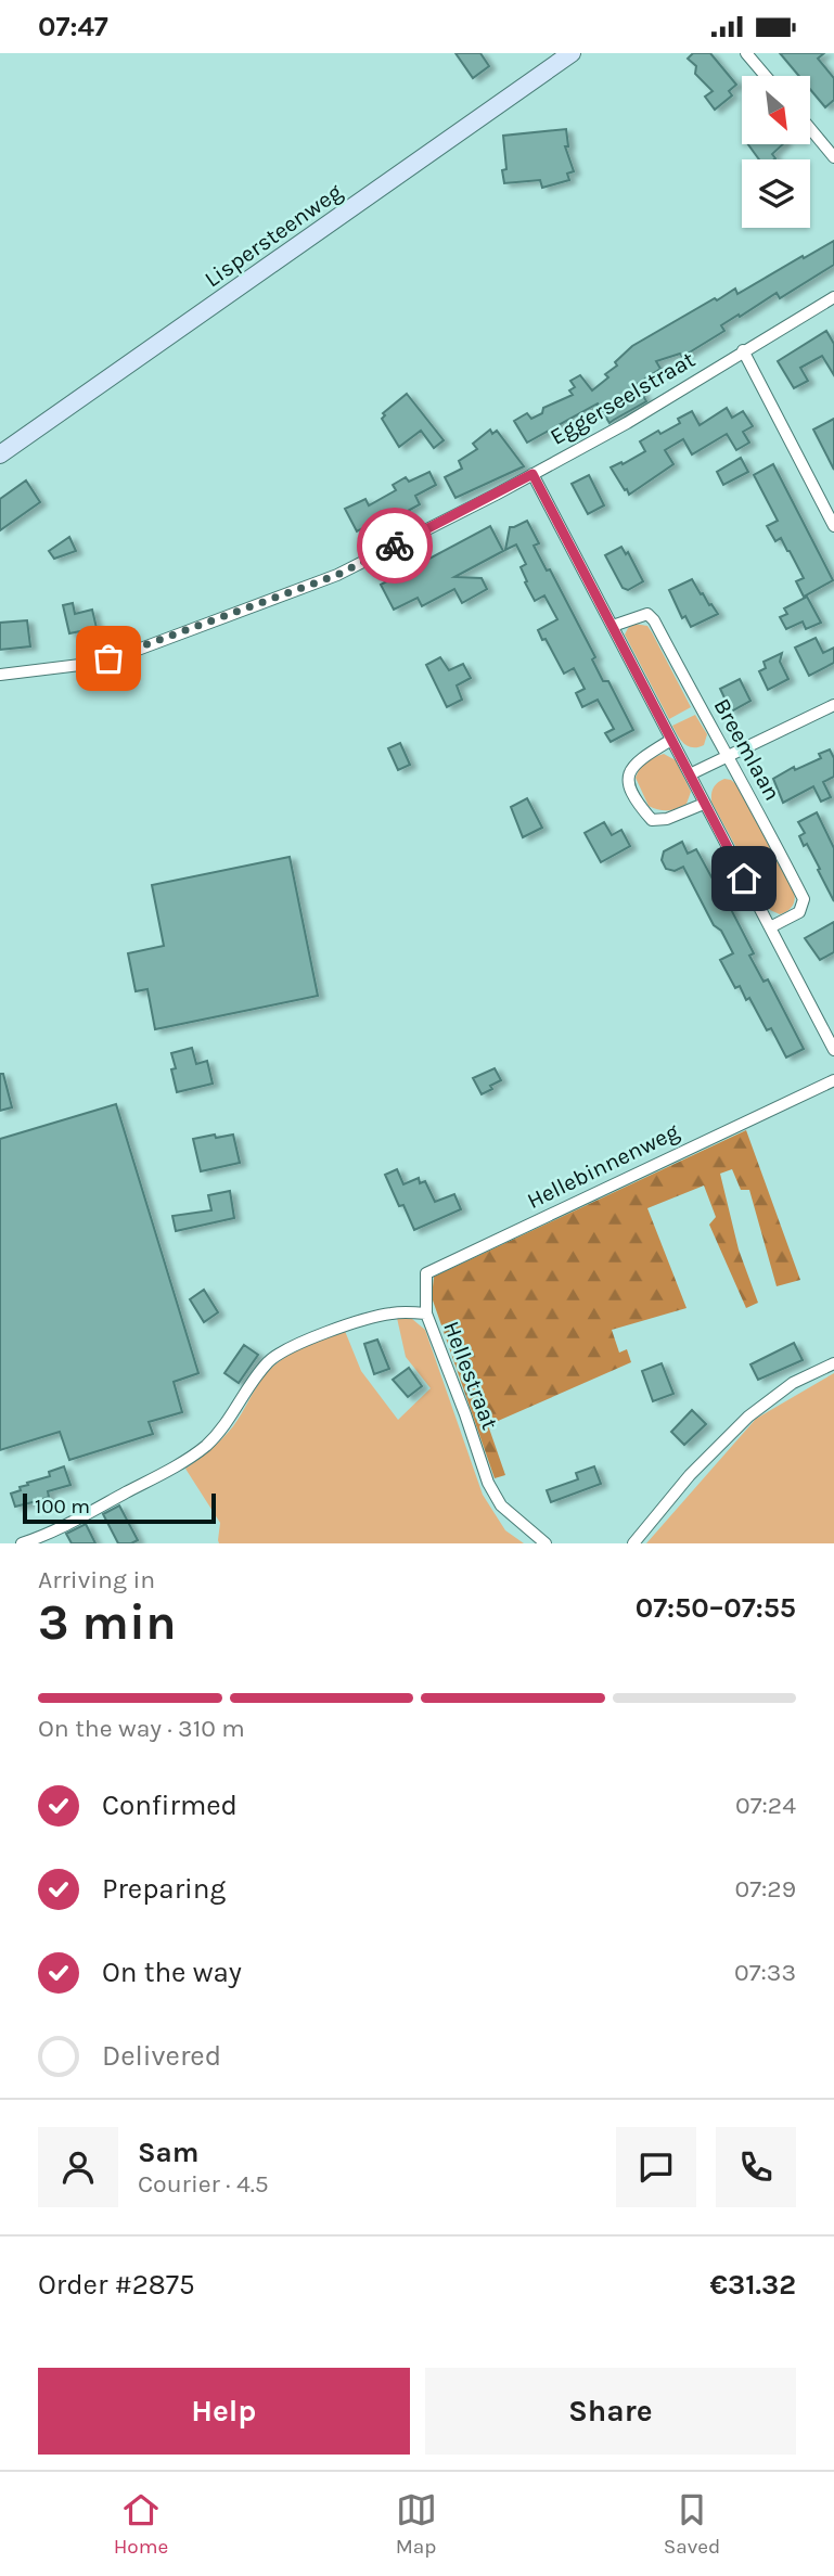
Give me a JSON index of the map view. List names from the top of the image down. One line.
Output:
{"streets":{"street":["Lispersteenweg","Eggerseelstraat","Breemlaan","Hellebinnenweg","Hellestraat"]},"crossings":[["Hellebinnenweg","Hellestraat"]],"scale_bar":"100 m","north":"bottom right","page":{"status":"07:47","scale":"100 m","heading":["3 min","Arriving in","07:50–07:55"],"panel":["Sam","Courier · 4.5","Order #2875","€31.32"],"bar":"On the way · 310 m","list":[["Confirmed","07:24"],["Preparing","07:29"],["On the way","07:33"],"Delivered"],"buttons":["Help","Share"],"tabs":["Home","Map","Saved"]}}
